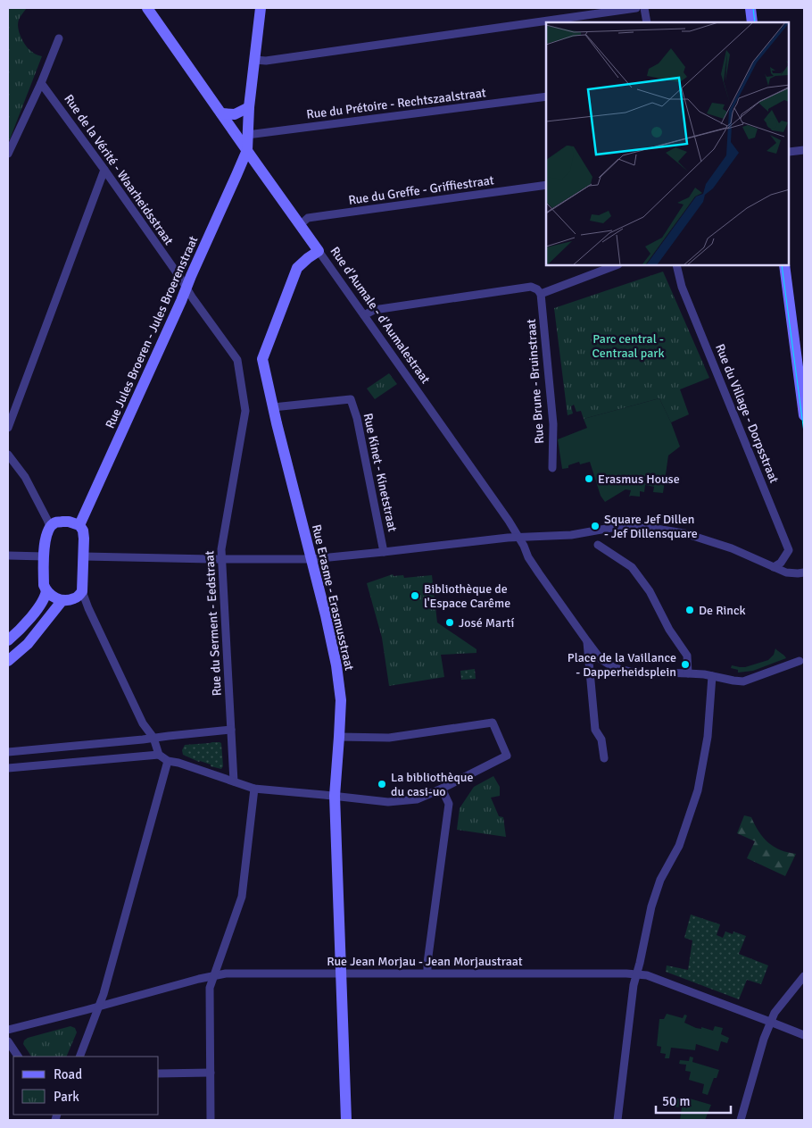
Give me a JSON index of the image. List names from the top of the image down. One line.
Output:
{"streets":{"street":["Rue du Prétoire - Rechtszaalstraat","Rue de la Vérité - Waarheidsstraat","Rue du Greffe - Griffiestraat","Rue d'Aumale - d'Aumalestraat","Rue Jules Broeren - Jules Broerenstraat","Rue Brune - Bruinstraat","Rue du Village - Dorpsstraat","Rue Kinet - Kinetstraat","Rue Erasme - Erasmusstraat","Rue du Serment - Eedstraat","Rue Jean Morjau - Jean Morjaustraat"]},"crossings":[["Rue de la Vérité - Waarheidsstraat","Rue Jules Broeren - Jules Broerenstraat"],["Rue de la Vérité - Waarheidsstraat","Rue du Serment - Eedstraat"],["Rue du Greffe - Griffiestraat","Rue d'Aumale - d'Aumalestraat"],["Rue d'Aumale - d'Aumalestraat","Rue Jules Broeren - Jules Broerenstraat"],["Rue d'Aumale - d'Aumalestraat","Rue Erasme - Erasmusstraat"],["Rue Kinet - Kinetstraat","Rue Erasme - Erasmusstraat"],["Rue Erasme - Erasmusstraat","Rue Jean Morjau - Jean Morjaustraat"]],"parks":["Parc central - Centraal park"],"places":["Erasmus House","Square Jef Dillen - Jef Dillensquare","Bibliothèque de l'Espace Carême","De Rinck","José Martí","Place de la Vaillance - Dapperheidsplein","La bibliothèque du casi-uo"],"legend":["Road","Park"],"scale_bar":"50 m"}
